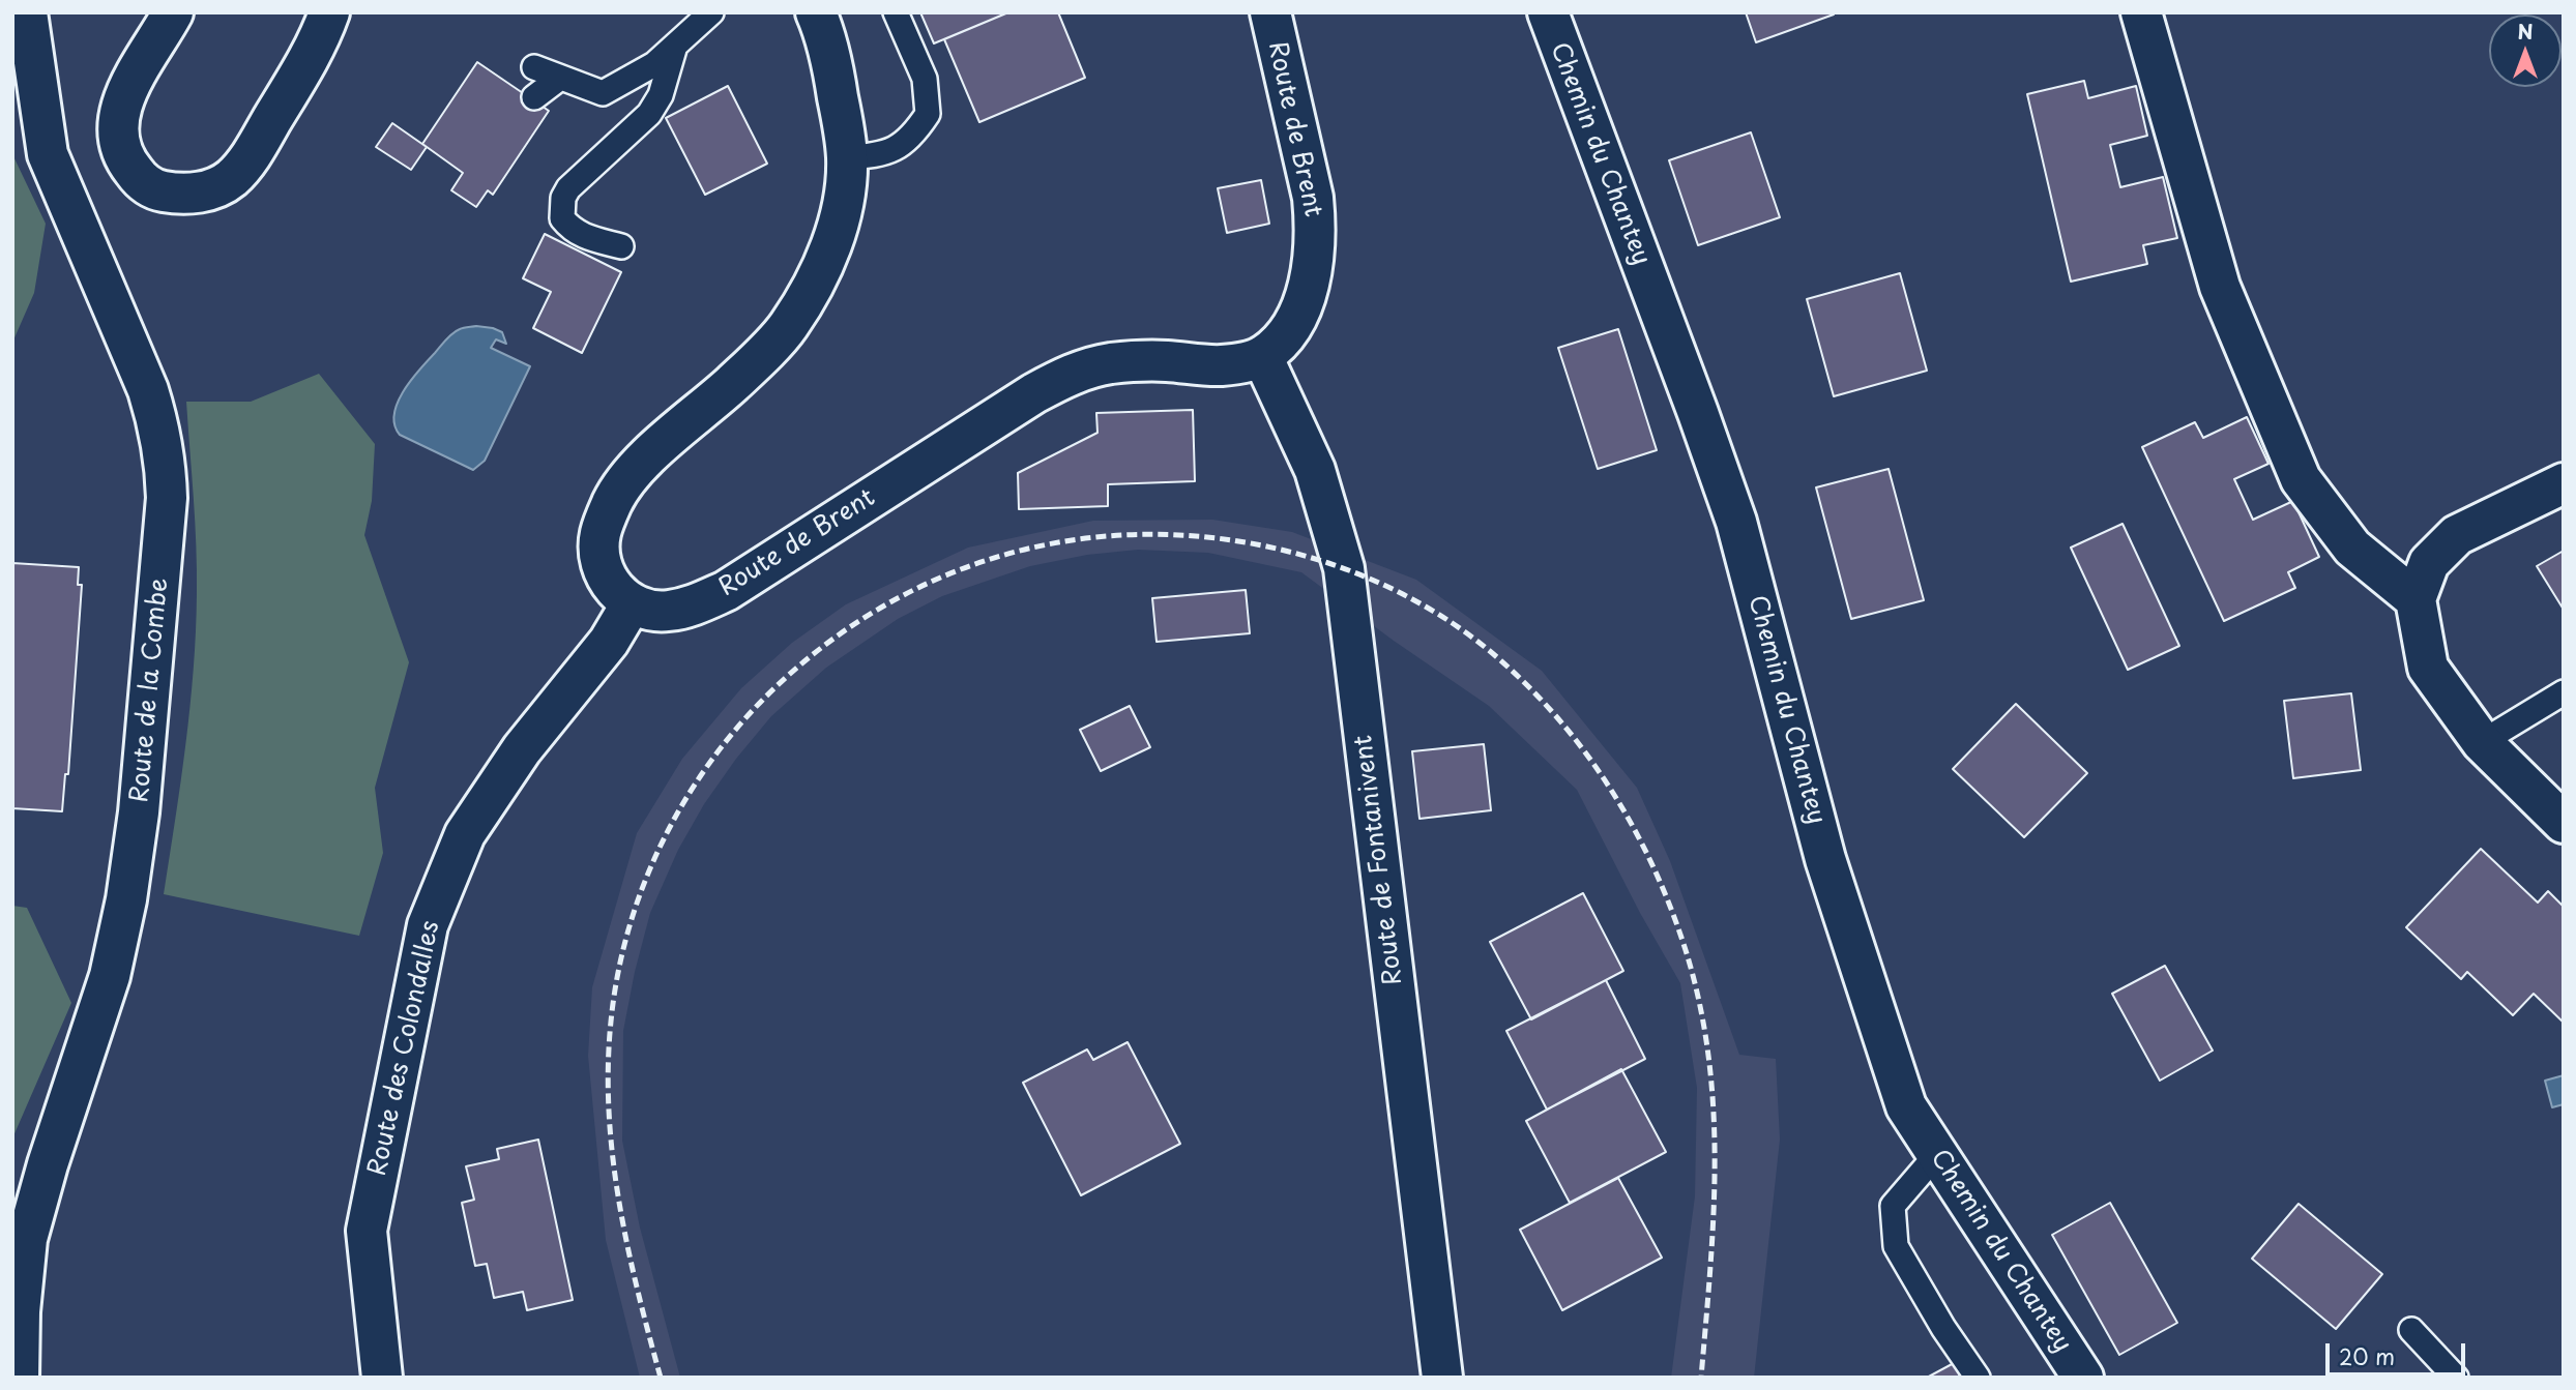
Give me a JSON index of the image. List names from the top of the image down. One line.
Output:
{"streets":{"street":["Route de Brent","Chemin du Chantey","Route de la Combe","Route de Fontanivent","Route des Colondalles"]},"crossings":[["Route de Brent","Route de Fontanivent"],["Route de Brent","Route des Colondalles"]],"scale_bar":"20 m","north":"top"}
